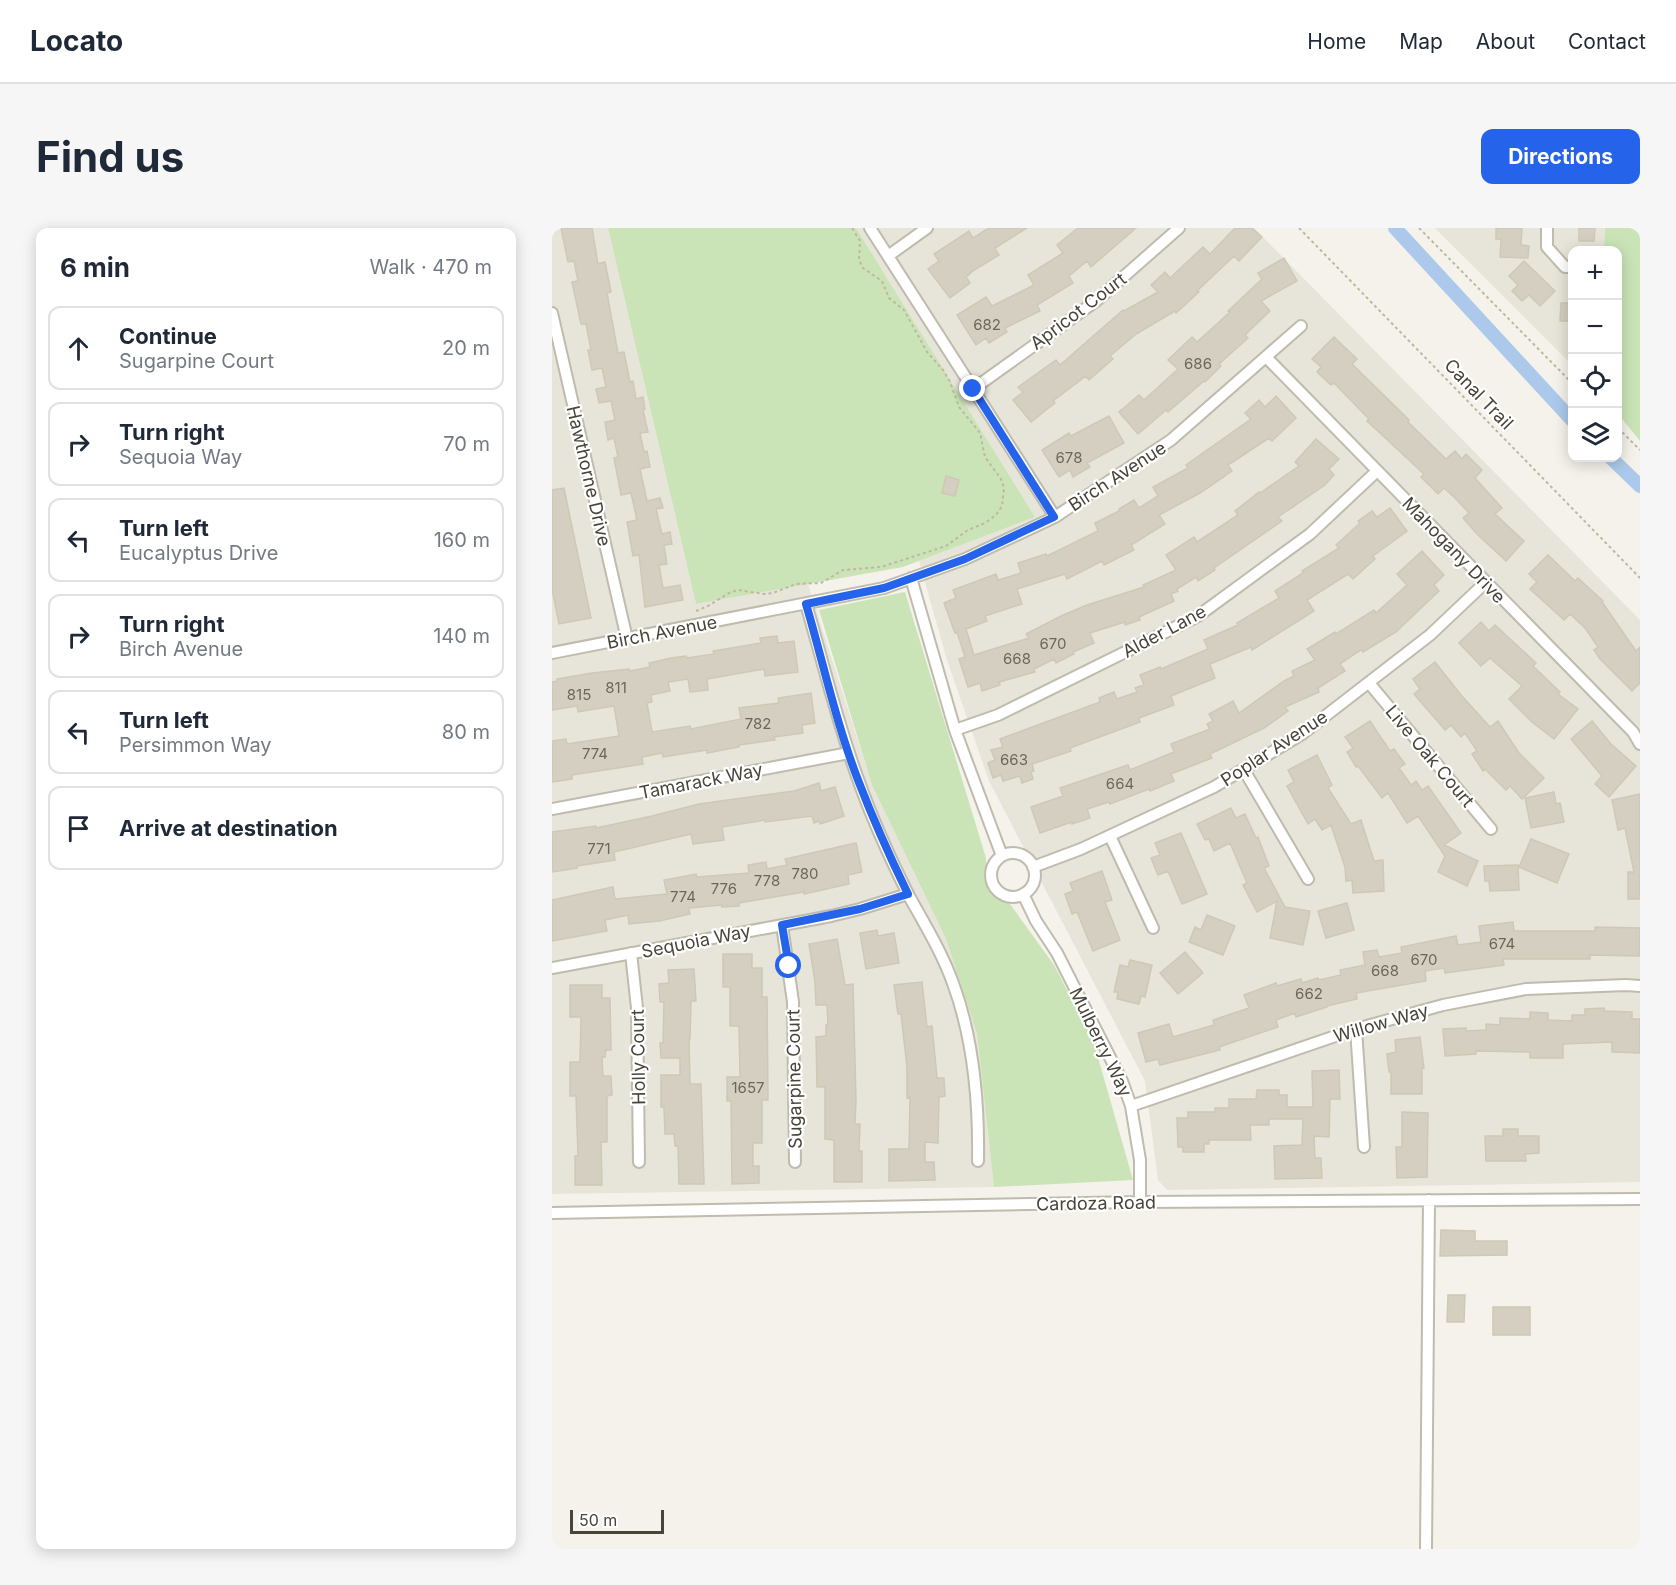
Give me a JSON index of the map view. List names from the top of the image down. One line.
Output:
{"streets":{"street":["Apricot Court","Hawthorne Drive","Birch Avenue","Mahogany Drive","Alder Lane","Poplar Avenue","Live Oak Court","Tamarack Way","Sequoia Way","Willow Way","Mulberry Way","Holly Court","Sugarpine Court","Cardoza Road"],"path":["Canal Trail"]},"crossings":[["Hawthorne Drive","Birch Avenue"],["Birch Avenue","Mahogany Drive"],["Mahogany Drive","Alder Lane"],["Mahogany Drive","Poplar Avenue"],["Poplar Avenue","Live Oak Court"],["Poplar Avenue","Mulberry Way"],["Sequoia Way","Holly Court"],["Sequoia Way","Sugarpine Court"],["Willow Way","Mulberry Way"],["Mulberry Way","Cardoza Road"]],"house_numbers":["682","686","678","670","668","811","815","782","774","663","664","771","780","778","776","774","674","670","668","662","1657"],"scale_bar":"50 m","page":{"header":"Locato","nav":["Home","Map","About","Contact"],"buttons":"Directions","title":"Find us","heading":["6 min","Walk · 470 m"],"map_buttons":["+","−"],"list":[["Continue","Sugarpine Court","20 m"],["Turn right","Sequoia Way","70 m"],["Turn left","Eucalyptus Drive","160 m"],["Turn right","Birch Avenue","140 m"],["Turn left","Persimmon Way","80 m"],"Arrive at destination"],"scale":"50 m"}}
